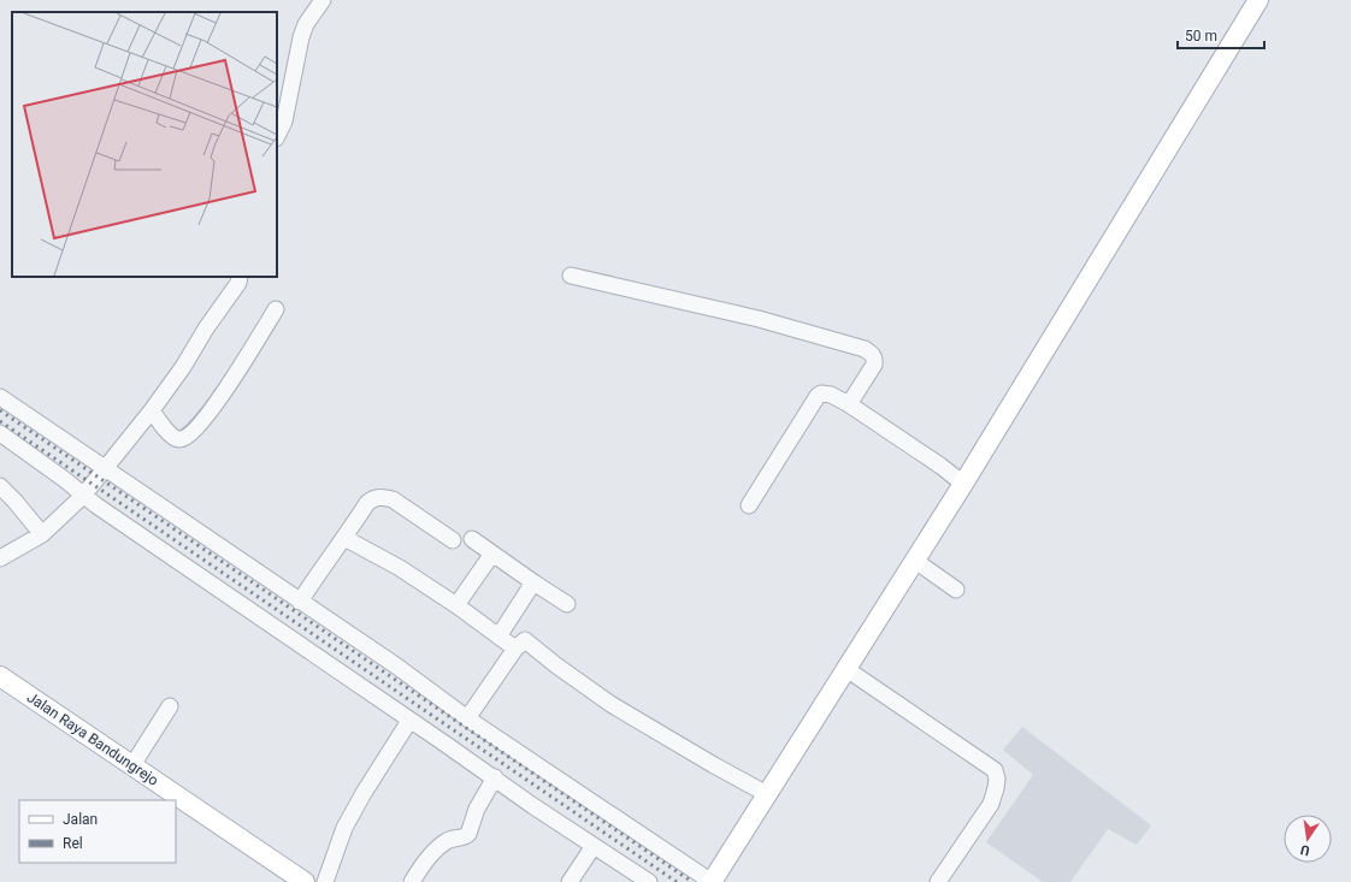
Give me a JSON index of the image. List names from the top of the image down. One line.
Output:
{"streets":{"main road":["Jalan Raya Bandungrejo"]},"legend":["Jalan","Rel"],"scale_bar":"50 m","north":"bottom"}
